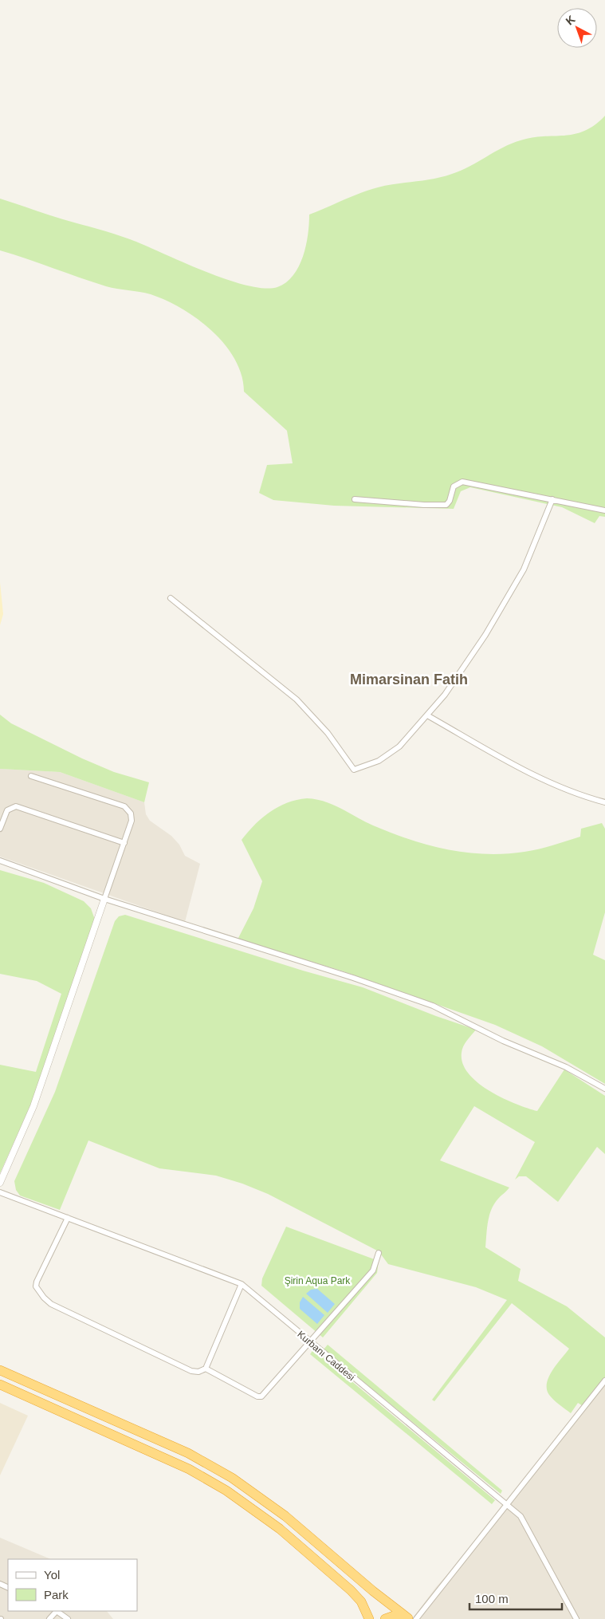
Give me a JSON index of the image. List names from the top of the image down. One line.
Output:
{"streets":{"street":["Kurbanı Caddesi"]},"districts":["Mimarsinan Fatih"],"parks":["Şirin Aqua Park"],"legend":["Yol","Park"],"scale_bar":"100 m","north":"top left"}
